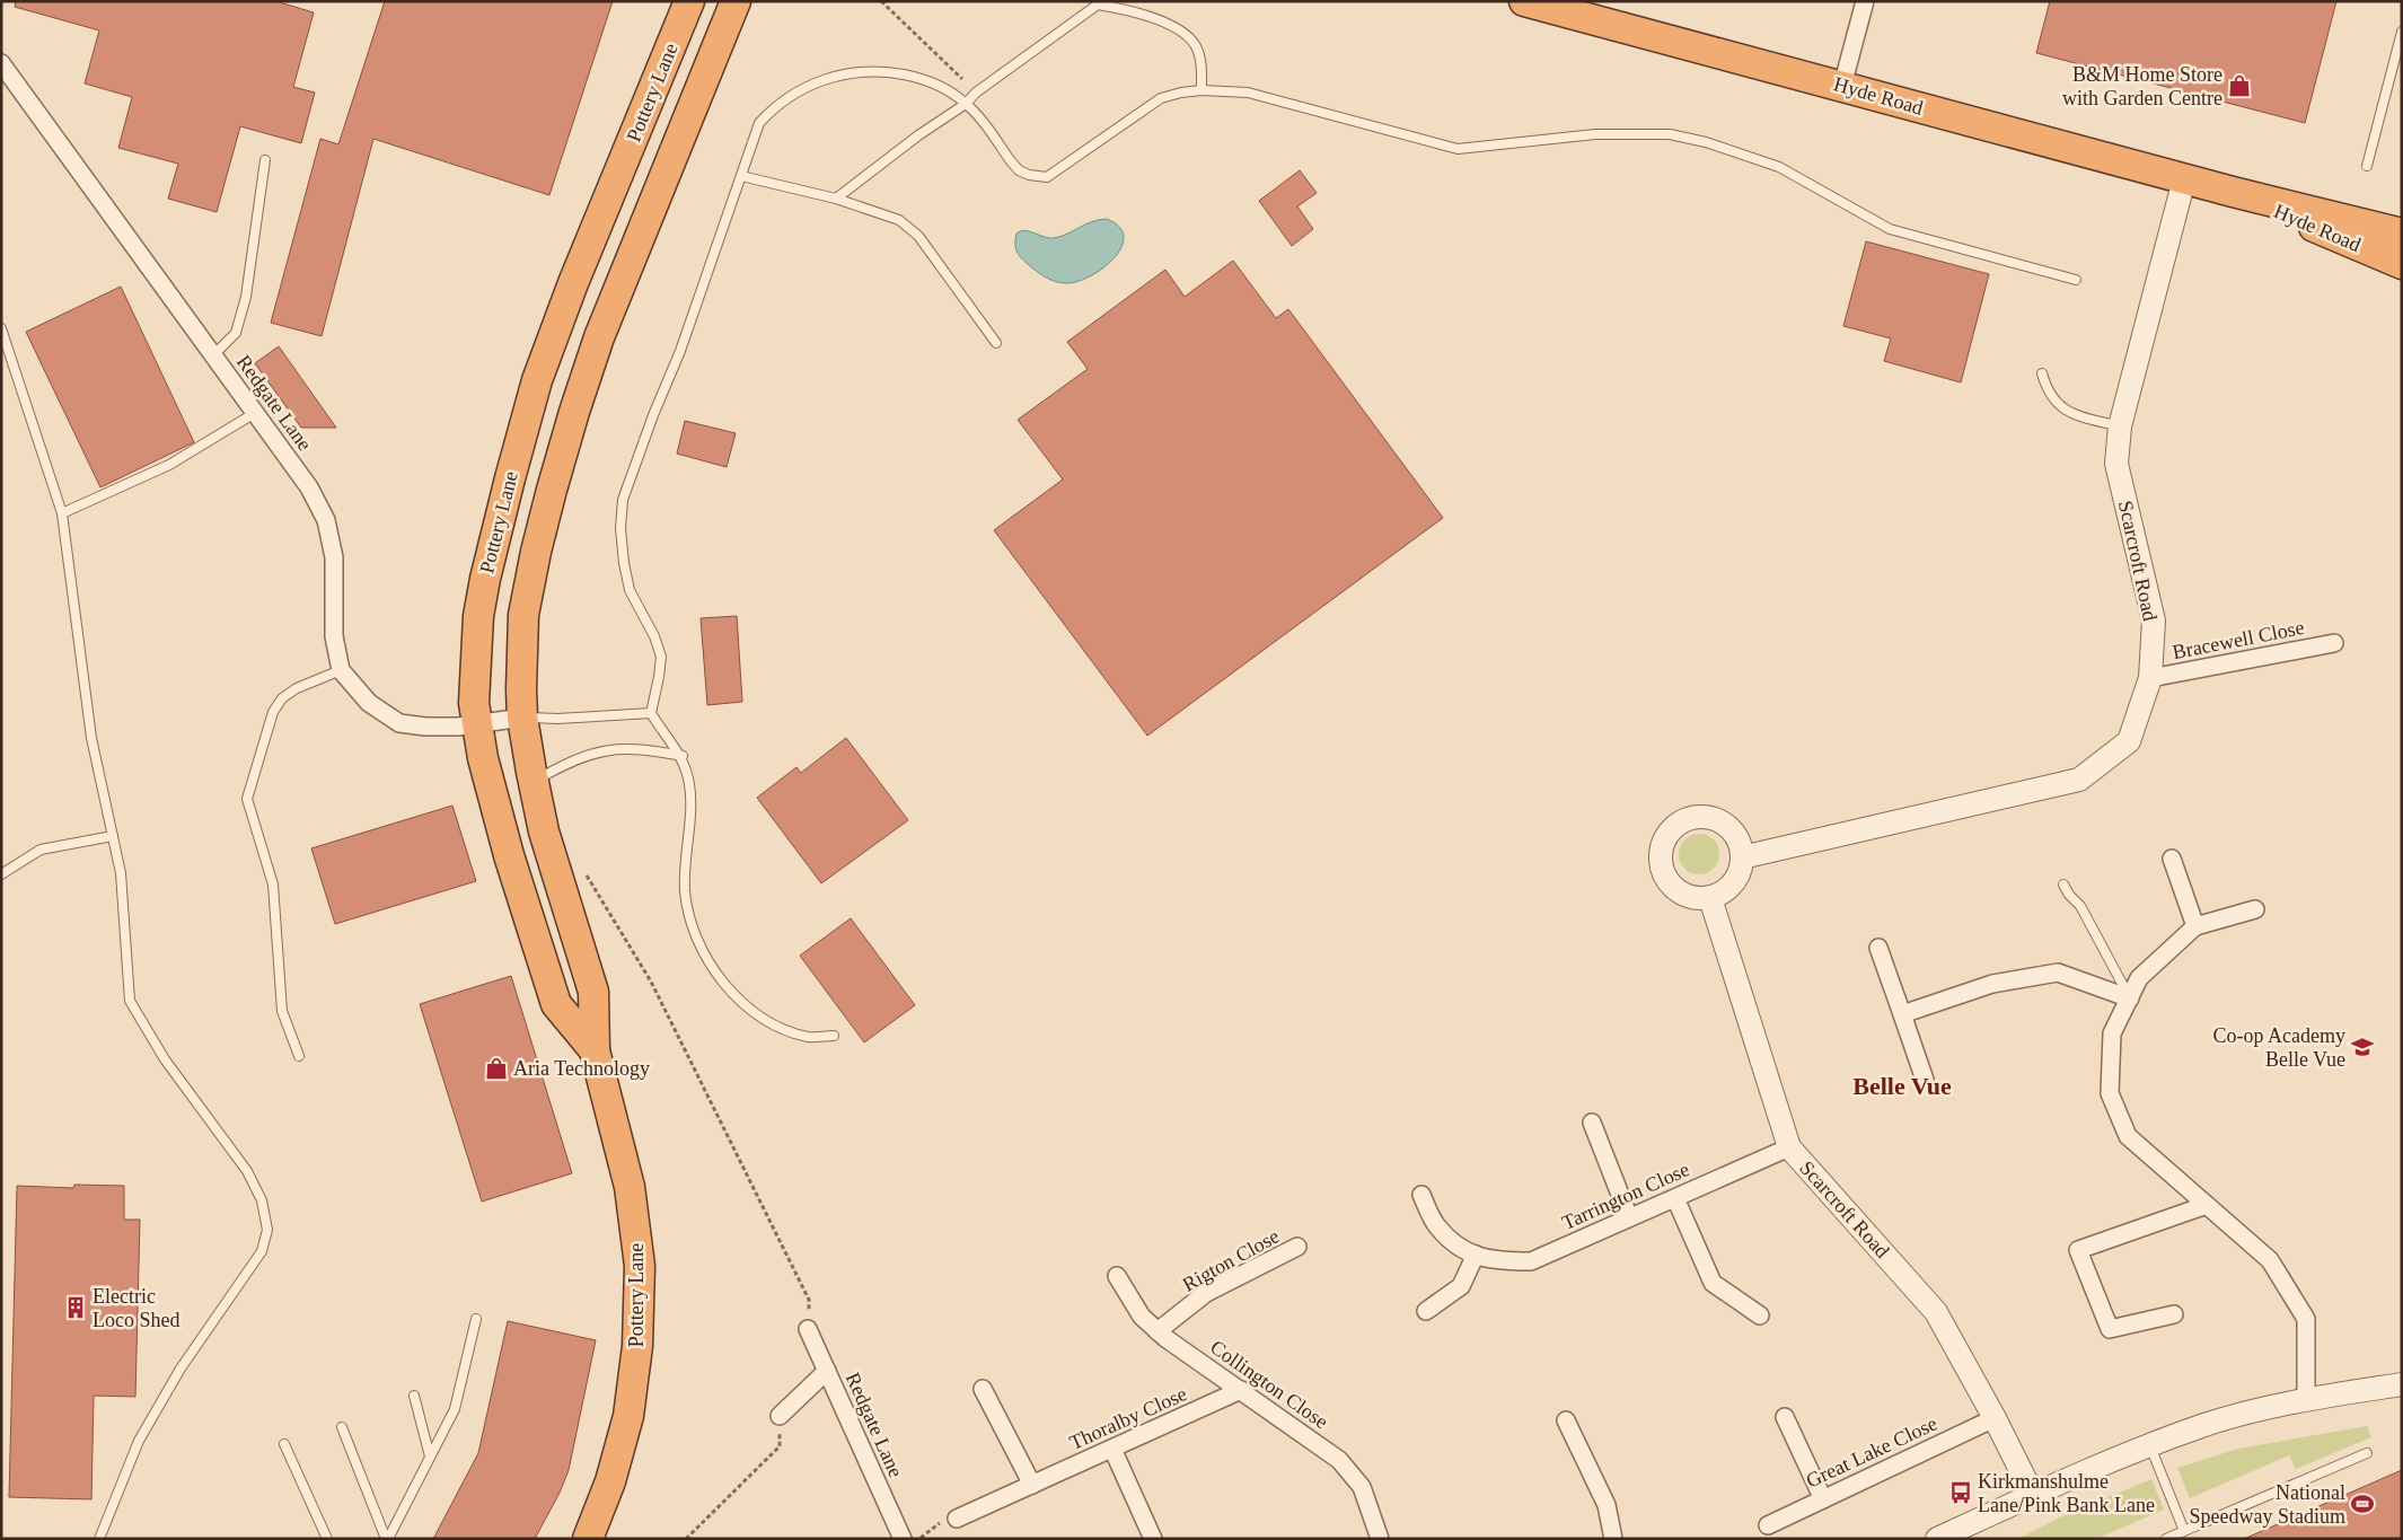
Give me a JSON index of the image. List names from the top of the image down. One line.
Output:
{"streets":{"highway":["Pottery Lane","Hyde Road"],"street":["Redgate Lane","Scarcroft Road","Bracewell Close","Tarrington Close","Rigton Close","Collington Close","Thoralby Close","Great Lake Close"]},"crossings":[["Pottery Lane","Redgate Lane"],["Hyde Road","Scarcroft Road"],["Scarcroft Road","Bracewell Close"],["Scarcroft Road","Tarrington Close"],["Scarcroft Road","Great Lake Close"],["Rigton Close","Collington Close"],["Collington Close","Thoralby Close"]],"districts":["Belle Vue"],"places":{"shop":["B&M Home Store with Garden Centre","Aria Technology"],"school or university":["Co-op Academy Belle Vue"],"building":["Electric Loco Shed"],"bus stop":["Kirkmanshulme Lane/Pink Bank Lane"],"sports":["National Speedway Stadium"]}}
